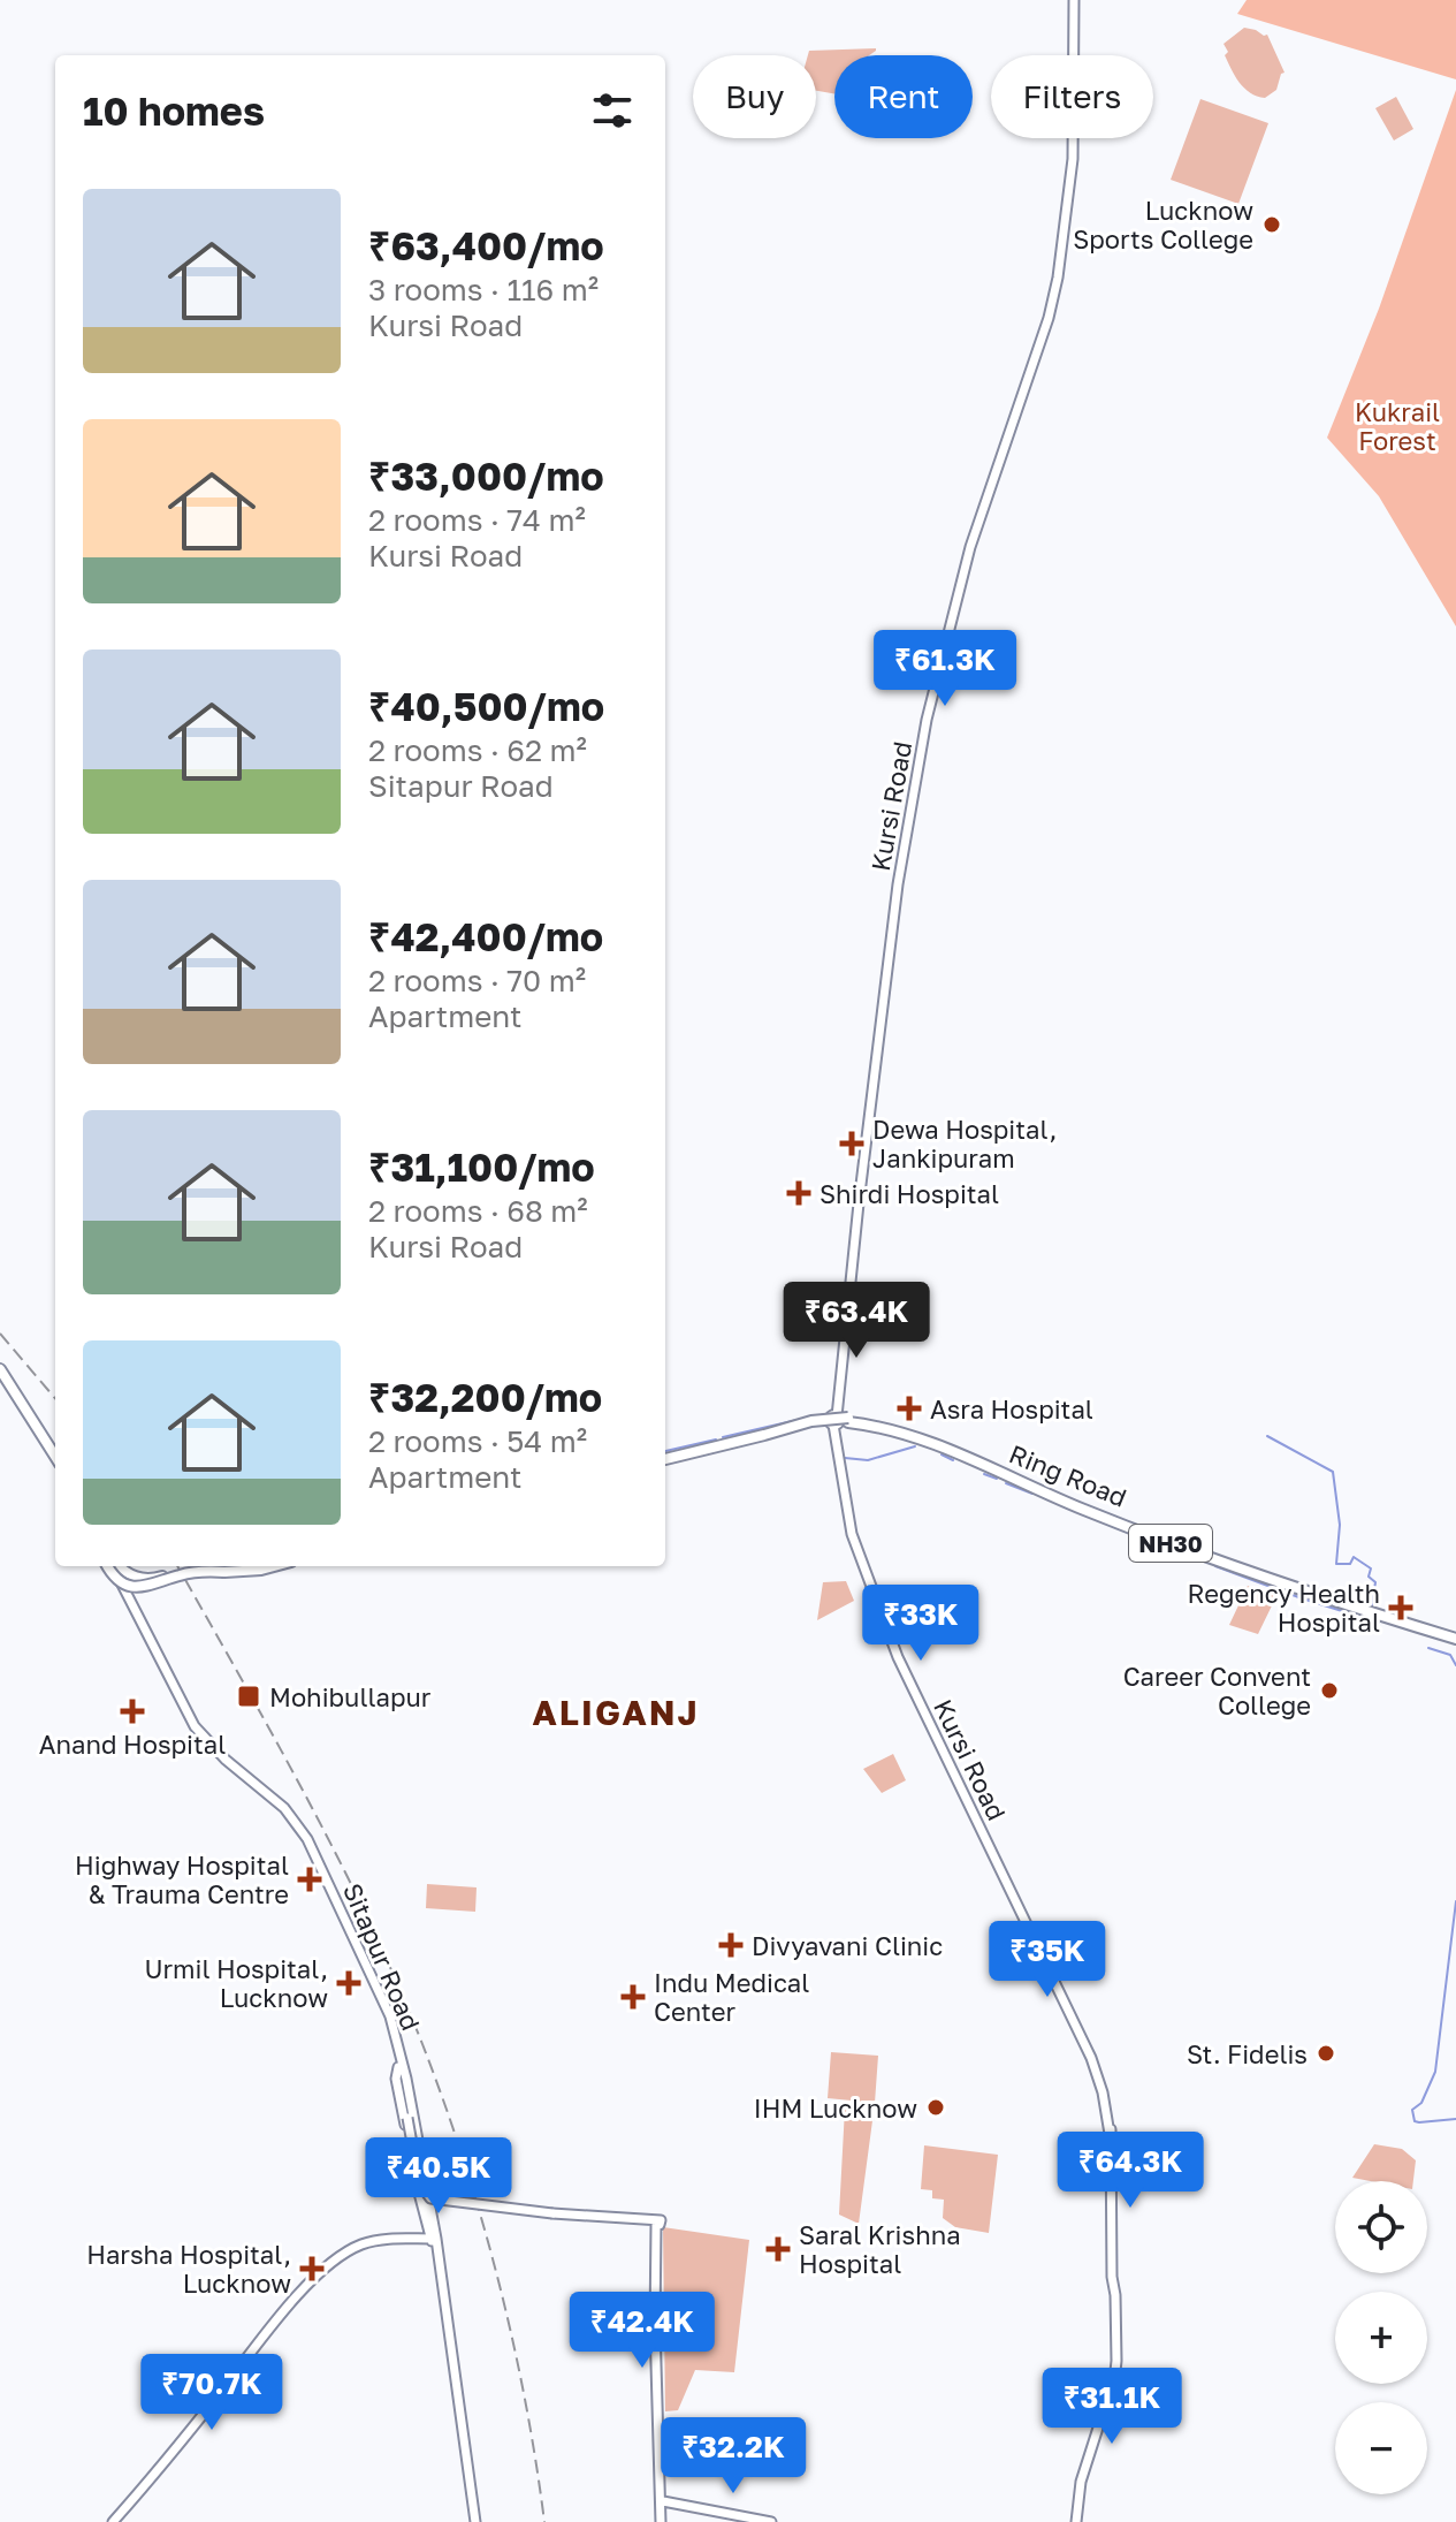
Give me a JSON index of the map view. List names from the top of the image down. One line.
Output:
{"streets":{"highway":["Ring Road","NH30"],"main road":["Kursi Road","Sitapur Road"]},"districts":["ALIGANJ"],"parks":["Kukrail Forest"],"places":{"other":["Lucknow Sports College","Career Convent College","St. Fidelis","IHM Lucknow"],"health":["Dewa Hospital, Jankipuram","Shirdi Hospital","Asra Hospital","Regency Health Hospital","Anand Hospital","Highway Hospital & Trauma Centre","Divyavani Clinic","Urmil Hospital, Lucknow","Indu Medical Center","Saral Krishna Hospital","Harsha Hospital, Lucknow"],"transit":["Mohibullapur"]},"page":{"chip":["Buy","Rent","Filters"],"heading":"10 homes","list":[{"name":"₹63,400/mo","note":"3 rooms · 116 m² · Kursi Road"},{"name":"₹33,000/mo","note":"2 rooms · 74 m² · Kursi Road"},{"name":"₹40,500/mo","note":"2 rooms · 62 m² · Sitapur Road"},{"name":"₹42,400/mo","note":"2 rooms · 70 m² · Apartment"},{"name":"₹31,100/mo","note":"2 rooms · 68 m² · Kursi Road"},{"name":"₹32,200/mo","note":"2 rooms · 54 m² · Apartment"}],"price":["₹61.3K","₹63.4K","₹33K","₹35K","₹64.3K","₹40.5K","₹42.4K","₹70.7K","₹31.1K","₹32.2K"],"map_buttons":["+","−"]}}
